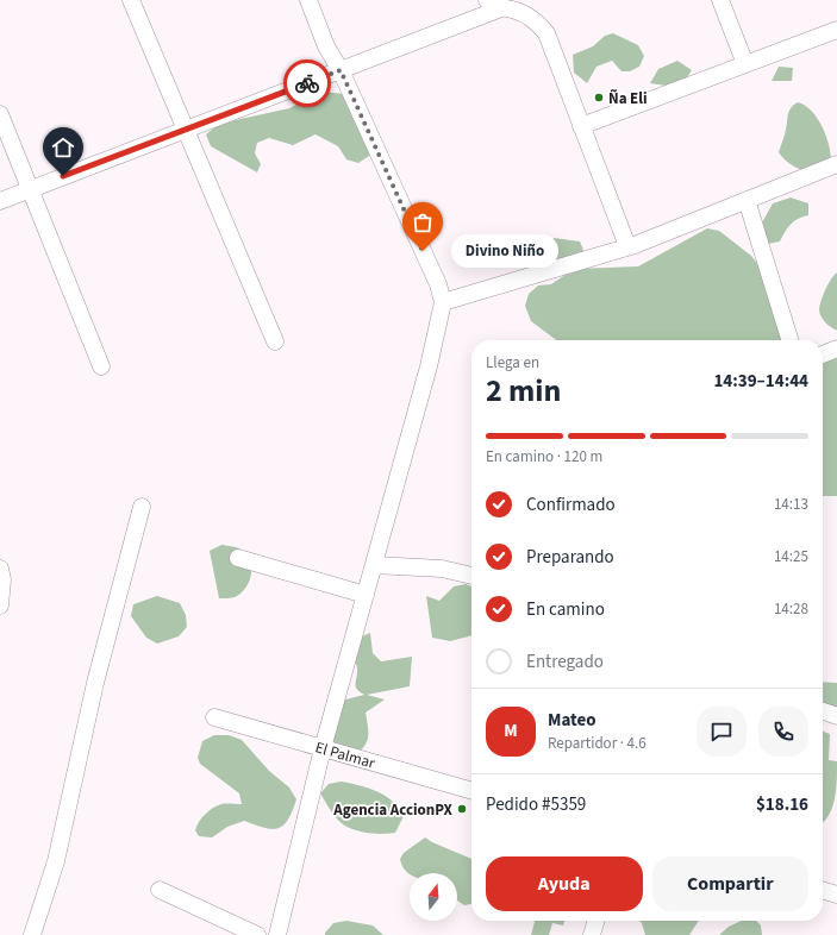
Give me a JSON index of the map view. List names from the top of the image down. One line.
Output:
{"streets":{"street":["El Palmar"]},"places":["Ña Eli","Divino Niño","Agencia AccionPX"],"north":"top","page":{"bubble":"Divino Niño","heading":["2 min","Llega en","14:39–14:44"],"panel":["Mateo","Repartidor · 4.6","Pedido #5359","$18.16"],"bar":"En camino · 120 m","list":[["Confirmado","14:13"],["Preparando","14:25"],["En camino","14:28"],"Entregado"],"round":"M","buttons":["Ayuda","Compartir"]}}
